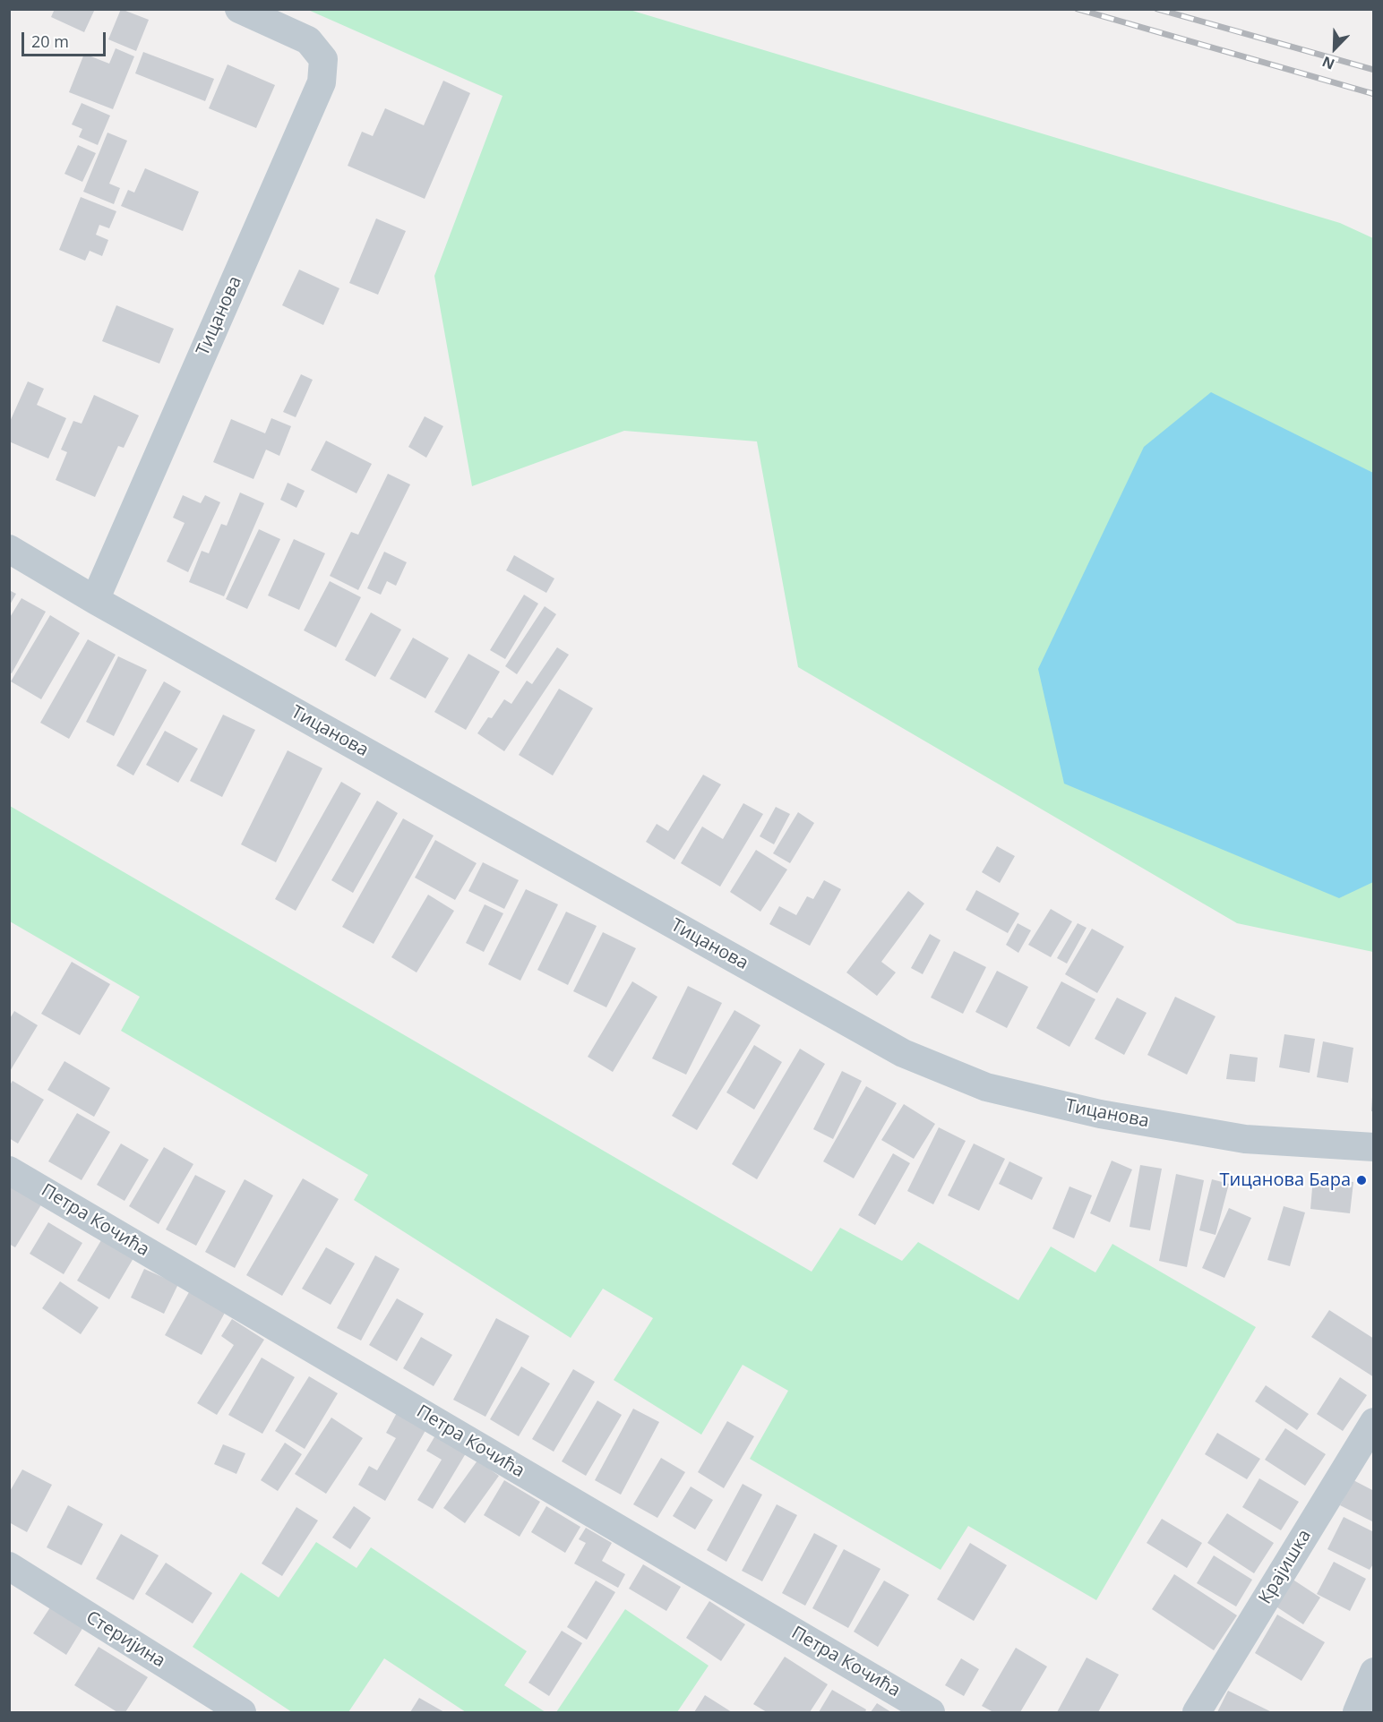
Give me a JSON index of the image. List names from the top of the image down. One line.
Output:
{"streets":{"street":["Тицанова","Петра Кочића","Крајишка","Стеријина"]},"places":["Тицанова Бара"],"scale_bar":"20 m","north":"bottom left"}
